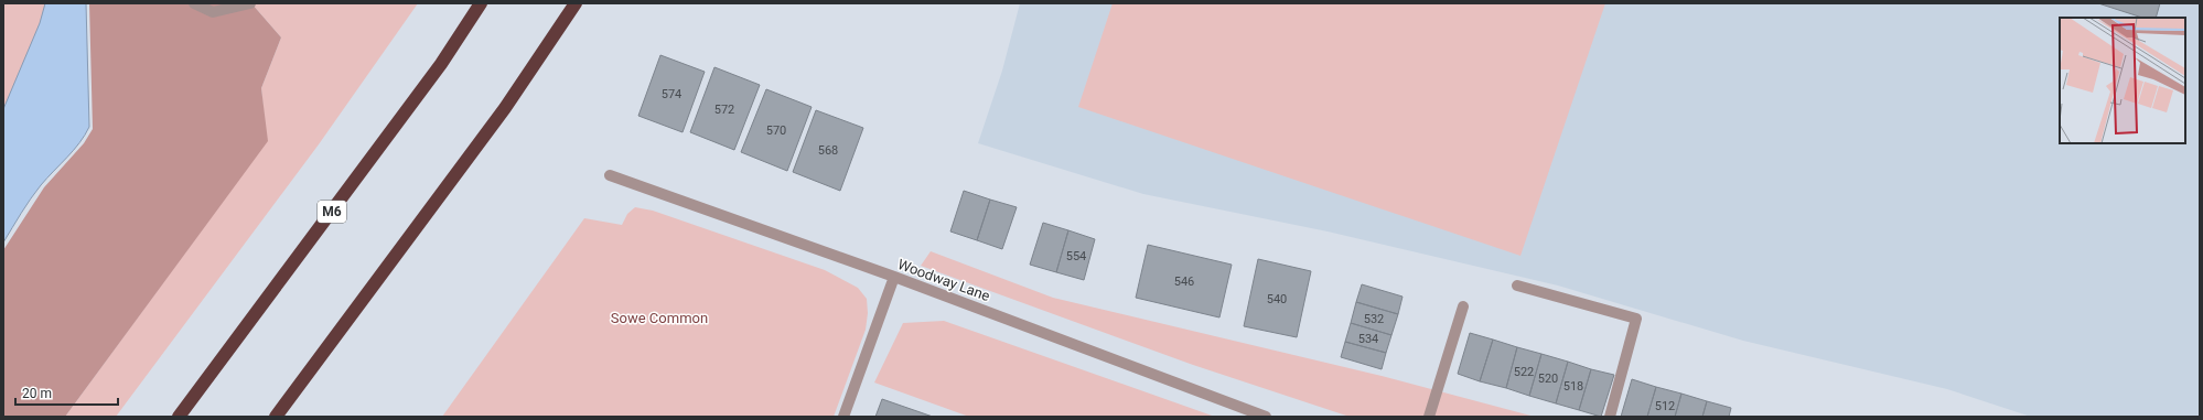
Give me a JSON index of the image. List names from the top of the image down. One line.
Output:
{"streets":{"highway":["M6"],"street":["Woodway Lane"]},"parks":["Sowe Common"],"house_numbers":["574","572","570","568","554","546","540","532","534","522","520","518","512"],"scale_bar":"20 m"}
